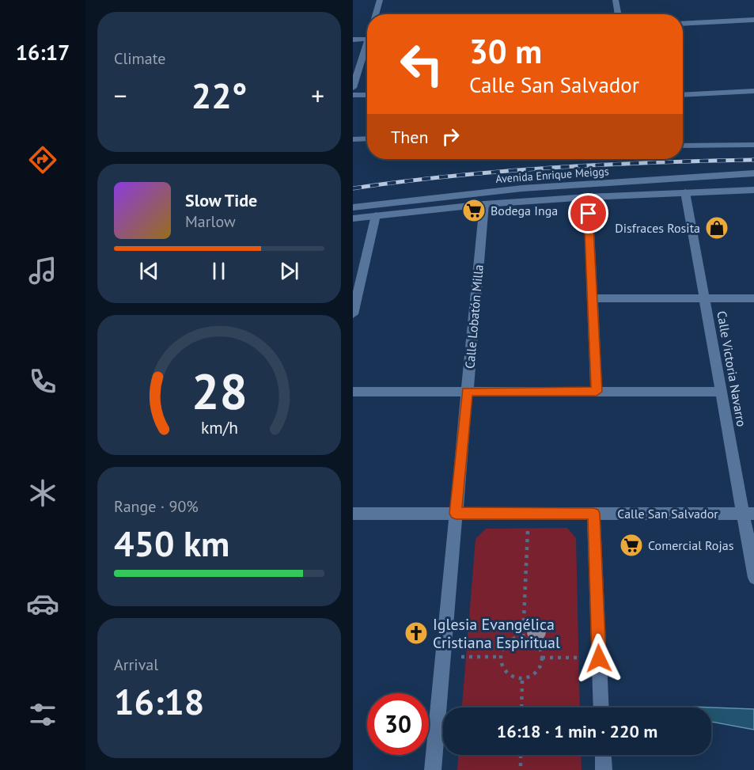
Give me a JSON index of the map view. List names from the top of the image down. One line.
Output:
{"streets":{"street":["Avenida Enrique Meiggs","Calle Lobatón Milla","Calle Victoria Navarro","Calle San Salvador"]},"crossings":[["Avenida Enrique Meiggs","Calle Lobatón Milla"],["Avenida Enrique Meiggs","Calle Victoria Navarro"],["Calle Lobatón Milla","Calle San Salvador"],["Calle Victoria Navarro","Calle San Salvador"]],"places":{"supermarket":["Bodega Inga","Comercial Rojas"],"shop":["Disfraces Rosita"],"church":["Iglesia Evangélica Cristiana Espiritual"]},"page":{"tabs":"16:17","tile":["Climate",["Range · 90%","450 km"],["Arrival","16:18"]],"turn":["30 m","Calle San Salvador"],"heat":["−","22°","+"],"then":"Then","song":["Slow Tide","Marlow"],"limit":"30","trip":"16:18 · 1 min · 220 m","gauge":["28","km/h"]}}
